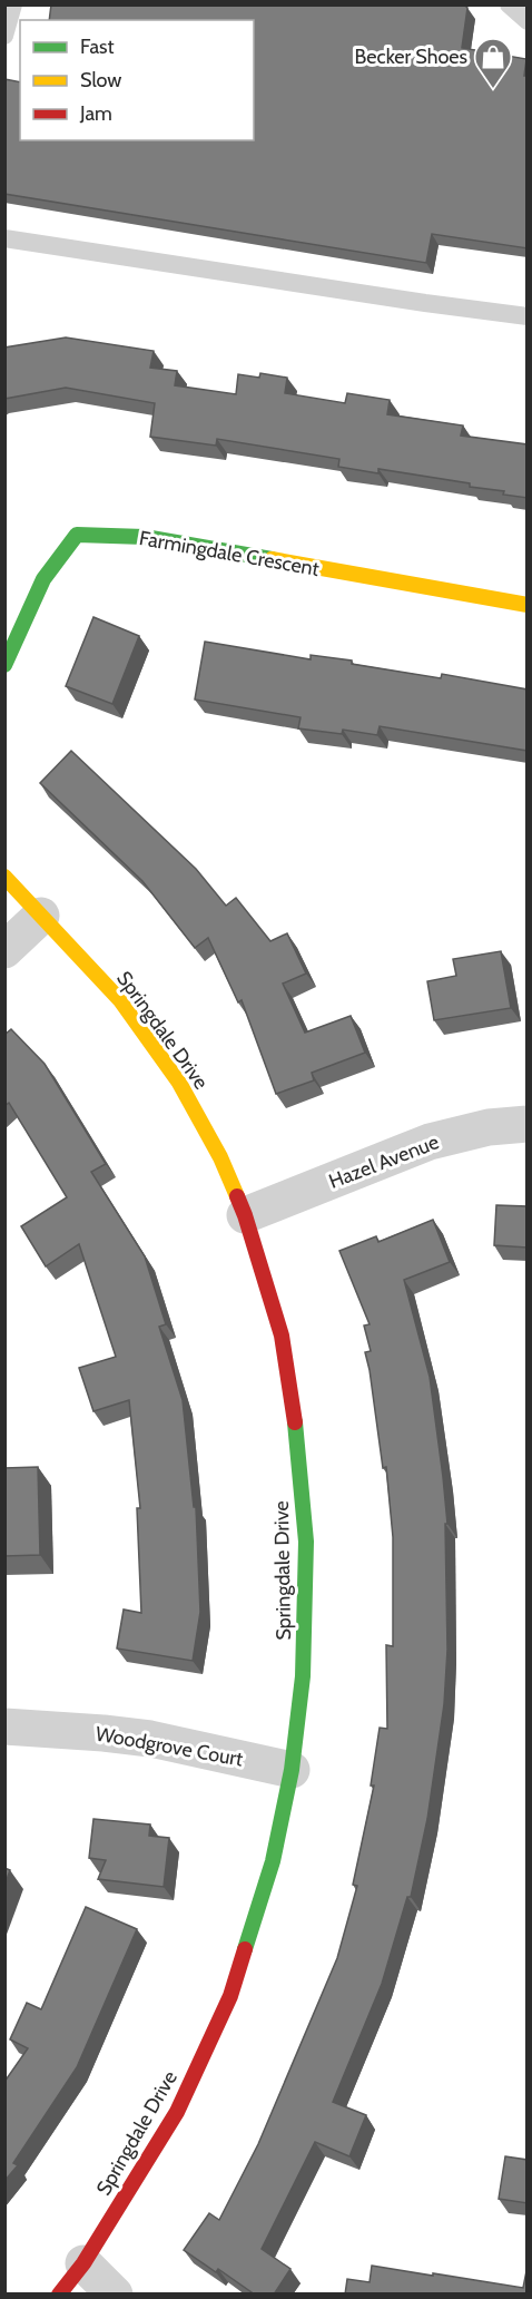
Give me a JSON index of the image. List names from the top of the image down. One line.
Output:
{"streets":{"street":["Farmingdale Crescent","Springdale Drive","Hazel Avenue","Woodgrove Court"]},"crossings":[["Springdale Drive","Hazel Avenue"],["Springdale Drive","Woodgrove Court"]],"places":{"shop":["Becker Shoes"]},"legend":["Fast","Slow","Jam"]}
